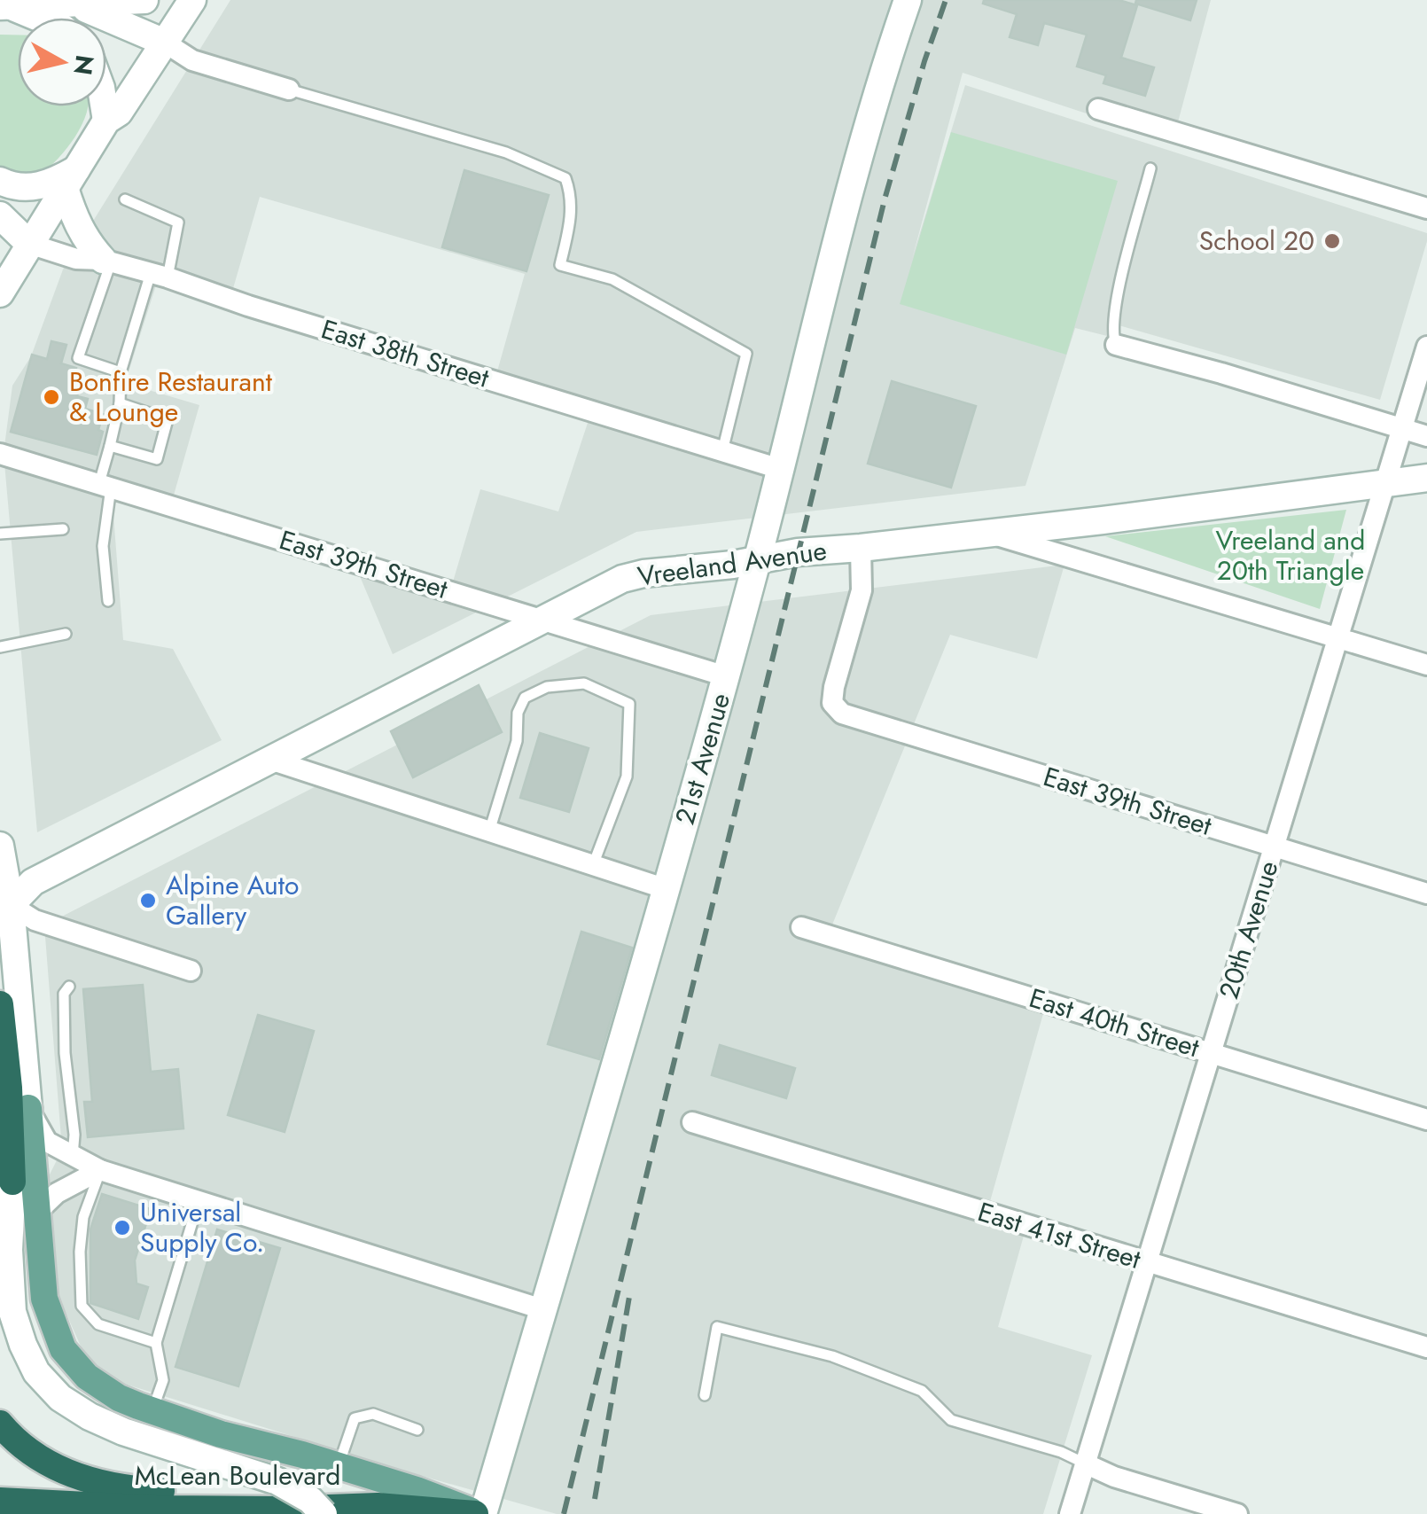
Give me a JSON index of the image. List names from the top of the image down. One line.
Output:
{"streets":{"highway":["McLean Boulevard"],"main road":["Vreeland Avenue","21st Avenue"],"street":["East 38th Street","East 39th Street","20th Avenue","East 40th Street","East 41st Street"]},"crossings":[["East 38th Street","21st Avenue"],["Vreeland Avenue","East 39th Street"],["Vreeland Avenue","21st Avenue"],["Vreeland Avenue","20th Avenue"],["East 39th Street","21st Avenue"],["East 39th Street","20th Avenue"],["21st Avenue","McLean Boulevard"],["20th Avenue","East 40th Street"],["20th Avenue","East 41st Street"]],"parks":["Vreeland and 20th Triangle"],"places":["School 20","Bonfire Restaurant & Lounge","Alpine Auto Gallery","Universal Supply Co."],"north":"right"}
